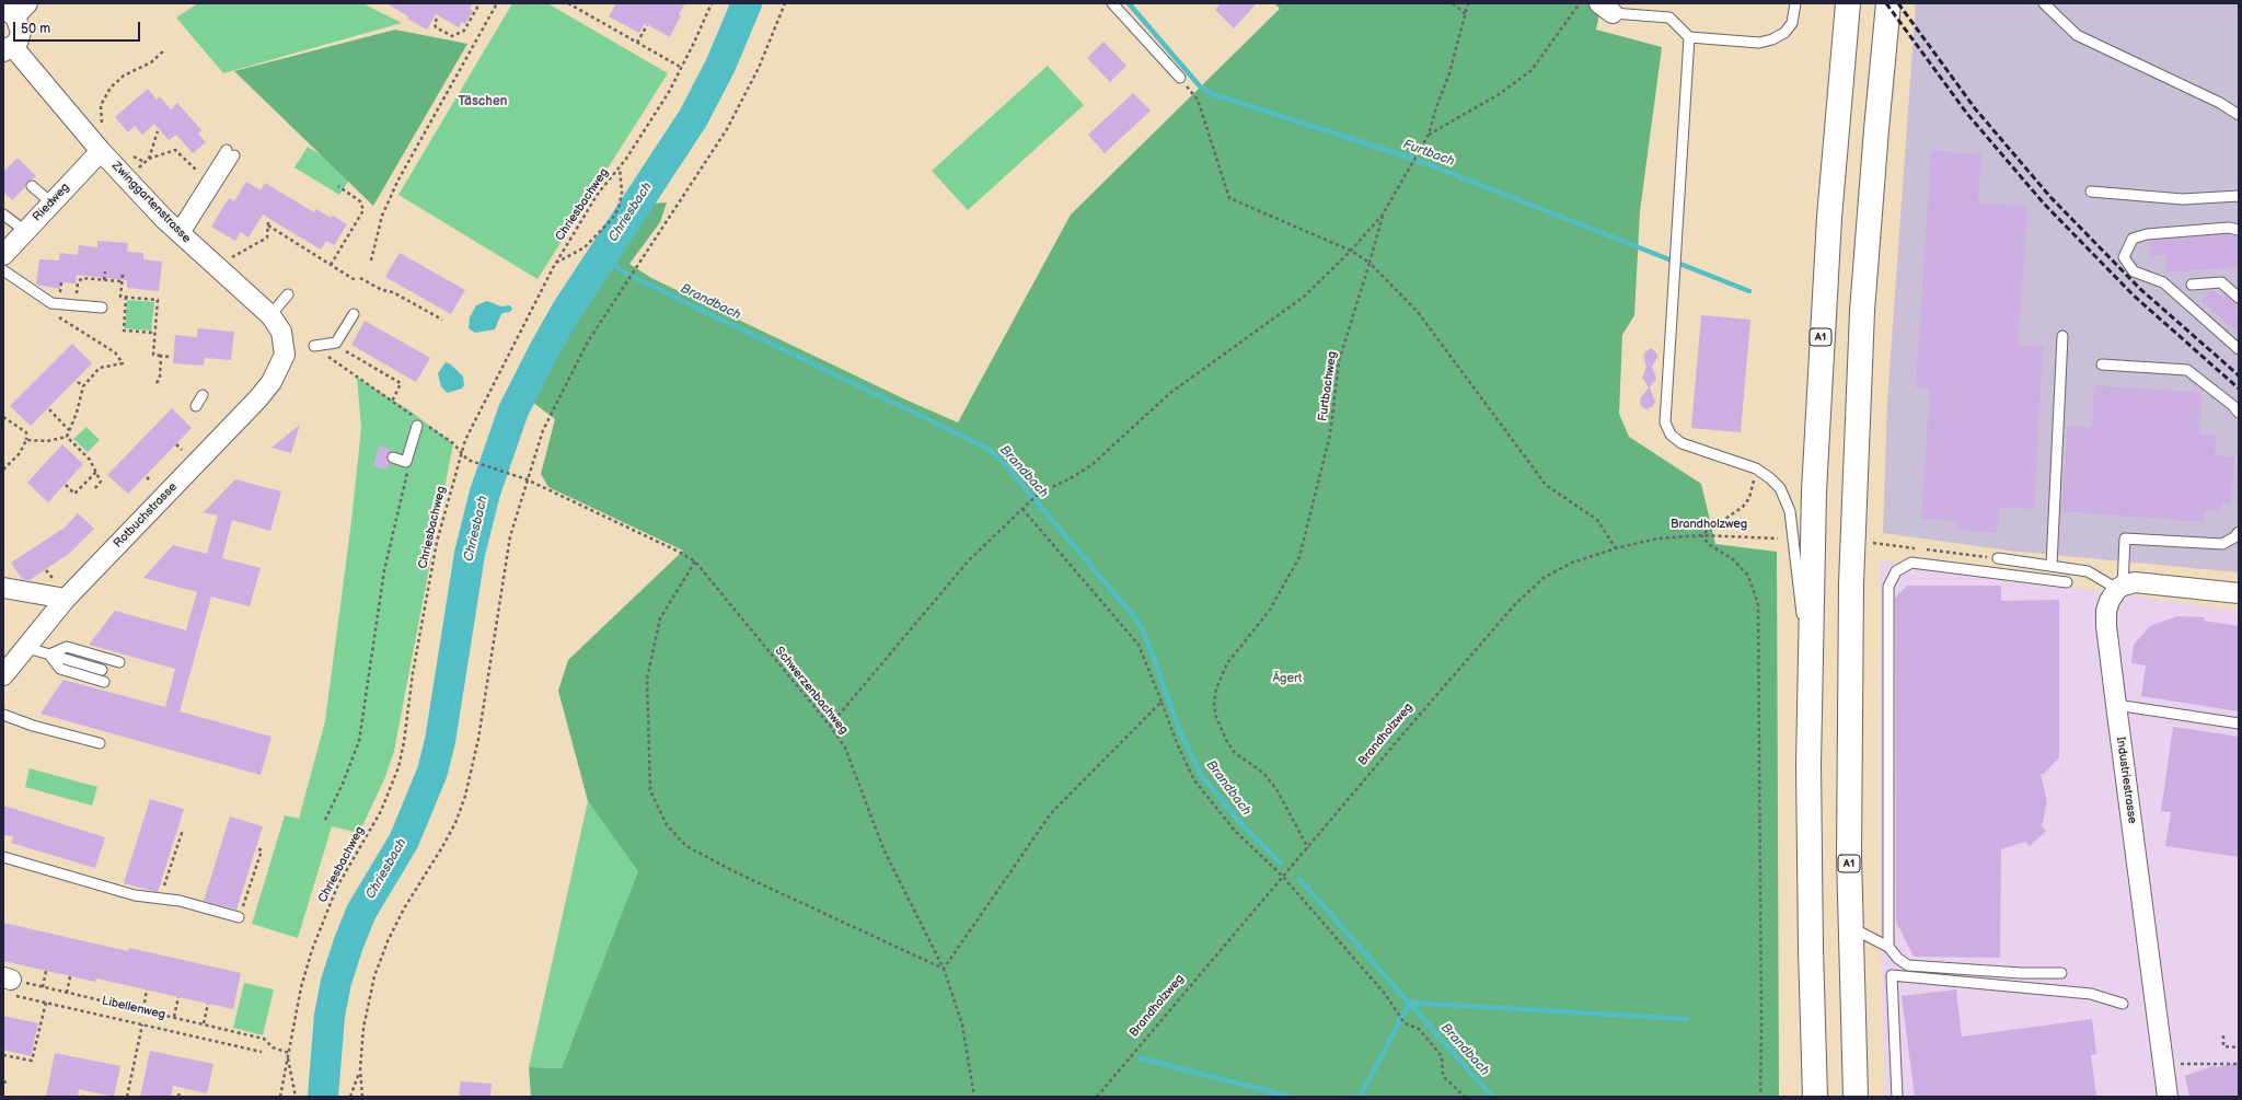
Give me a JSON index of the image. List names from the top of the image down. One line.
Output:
{"streets":{"highway":["A1"],"street":["Riedweg","Zwinggartenstrasse","Rotbuchstrasse","Industriestrasse"],"path":["Chriesbachweg","Furtbachweg","Brandholzweg","Schwerzenbachweg","Libellenweg"]},"crossings":[["Riedweg","Zwinggartenstrasse"],["Zwinggartenstrasse","Rotbuchstrasse"],["Chriesbachweg","Schwerzenbachweg"],["Chriesbachweg","Libellenweg"],["Furtbachweg","Brandholzweg"]],"districts":["Täschen"],"water":["Furtbach","Chriesbach","Brandbach"],"parks":["Ägert"],"scale_bar":"50 m"}
